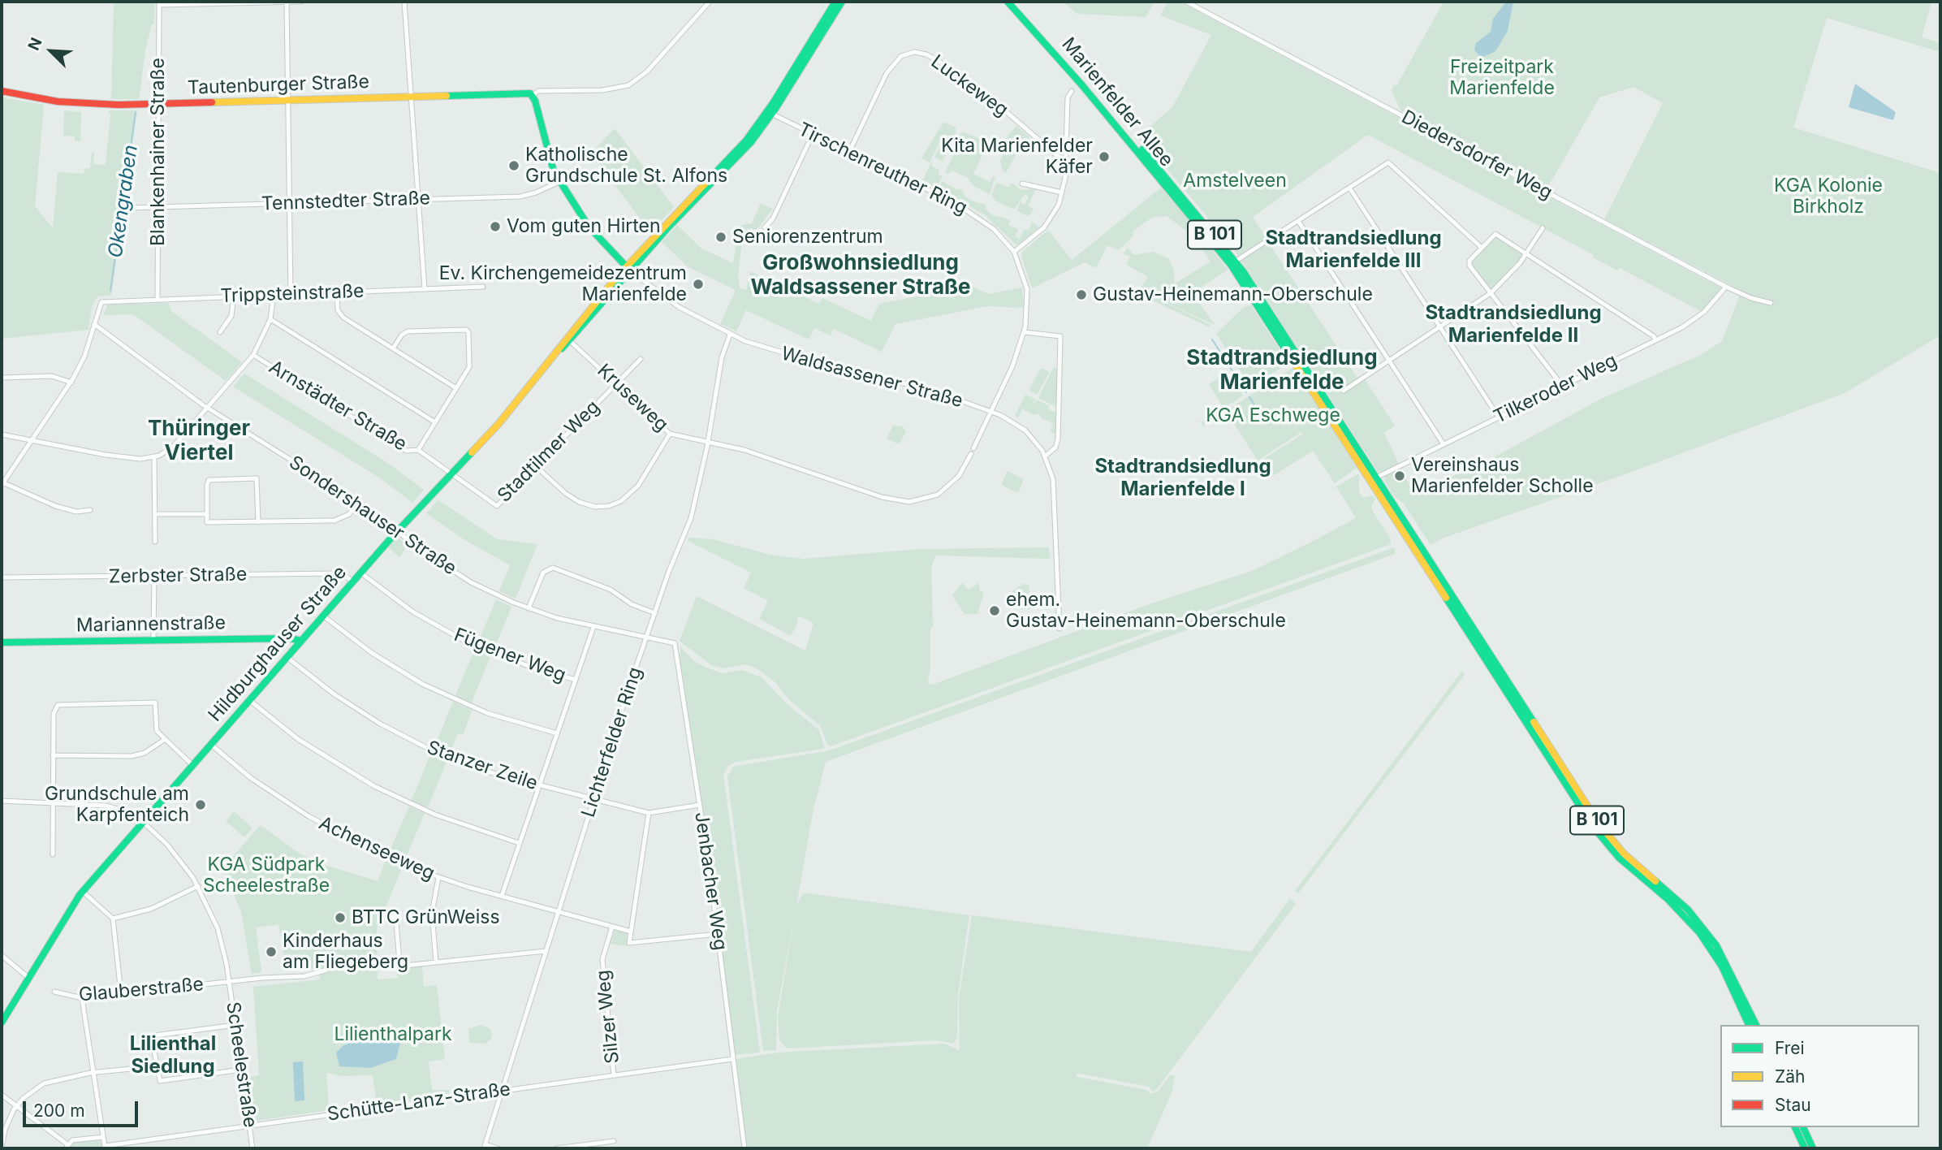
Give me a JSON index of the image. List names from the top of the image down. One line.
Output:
{"streets":{"main road":["Tautenburger Straße","Marienfelder Allee","B 101","Mariannenstraße","Hildburghauser Straße"],"street":["Luckeweg","Blankenhainer Straße","Diedersdorfer Weg","Tirschenreuther Ring","Tennstedter Straße","Trippsteinstraße","Waldsassener Straße","Tilkeroder Weg","Kruseweg","Arnstädter Straße","Stadtilmer Weg","Sondershauser Straße","Zerbster Straße","Fügener Weg","Lichterfelder Ring","Stanzer Zeile","Achenseeweg","Jenbacher Weg","Glauberstraße","Silzer Weg","Scheelestraße","Schütte-Lanz-Straße"]},"crossings":[["Tautenburger Straße","Blankenhainer Straße"],["Luckeweg","Tirschenreuther Ring"],["Marienfelder Allee","B 101"],["Marienfelder Allee","Tilkeroder Weg"],["Blankenhainer Straße","Tennstedter Straße"],["Blankenhainer Straße","Trippsteinstraße"],["Diedersdorfer Weg","Tilkeroder Weg"],["Tirschenreuther Ring","Waldsassener Straße"],["Tirschenreuther Ring","Hildburghauser Straße"],["Trippsteinstraße","Sondershauser Straße"],["Waldsassener Straße","Hildburghauser Straße"],["Waldsassener Straße","Lichterfelder Ring"],["Kruseweg","Stadtilmer Weg"],["Kruseweg","Hildburghauser Straße"],["Kruseweg","Lichterfelder Ring"],["Arnstädter Straße","Stadtilmer Weg"],["Arnstädter Straße","Hildburghauser Straße"],["Stadtilmer Weg","Hildburghauser Straße"],["Sondershauser Straße","Hildburghauser Straße"],["Sondershauser Straße","Lichterfelder Ring"],["Sondershauser Straße","Jenbacher Weg"],["Zerbster Straße","Hildburghauser Straße"],["Mariannenstraße","Hildburghauser Straße"],["Hildburghauser Straße","Fügener Weg"],["Hildburghauser Straße","Stanzer Zeile"],["Hildburghauser Straße","Achenseeweg"],["Hildburghauser Straße","Scheelestraße"],["Lichterfelder Ring","Stanzer Zeile"],["Lichterfelder Ring","Achenseeweg"],["Lichterfelder Ring","Jenbacher Weg"],["Lichterfelder Ring","Schütte-Lanz-Straße"],["Stanzer Zeile","Jenbacher Weg"],["Achenseeweg","Jenbacher Weg"],["Achenseeweg","Silzer Weg"],["Jenbacher Weg","Schütte-Lanz-Straße"],["Glauberstraße","Scheelestraße"],["Silzer Weg","Schütte-Lanz-Straße"],["Scheelestraße","Schütte-Lanz-Straße"]],"districts":["Stadtrandsiedlung Marienfelde III","Großwohnsiedlung Waldsassener Straße","Stadtrandsiedlung Marienfelde II","Stadtrandsiedlung Marienfelde","Thüringer Viertel","Stadtrandsiedlung Marienfelde I","Lilienthal Siedlung"],"water":["Okengraben"],"parks":["Freizeitpark Marienfelde","Amstelveen","KGA Kolonie Birkholz","KGA Eschwege","KGA Südpark Scheelestraße","Lilienthalpark"],"places":["Kita Marienfelder Käfer","Katholische Grundschule St. Alfons","Vom guten Hirten","Seniorenzentrum","Ev. Kirchengemeidezentrum Marienfelde","Gustav-Heinemann-Oberschule","Vereinshaus Marienfelder Scholle","ehem. Gustav-Heinemann-Oberschule","Grundschule am Karpfenteich","BTTC GrünWeiss","Kinderhaus am Fliegeberg"],"legend":["Frei","Zäh","Stau"],"scale_bar":"200 m","north":"top left"}
